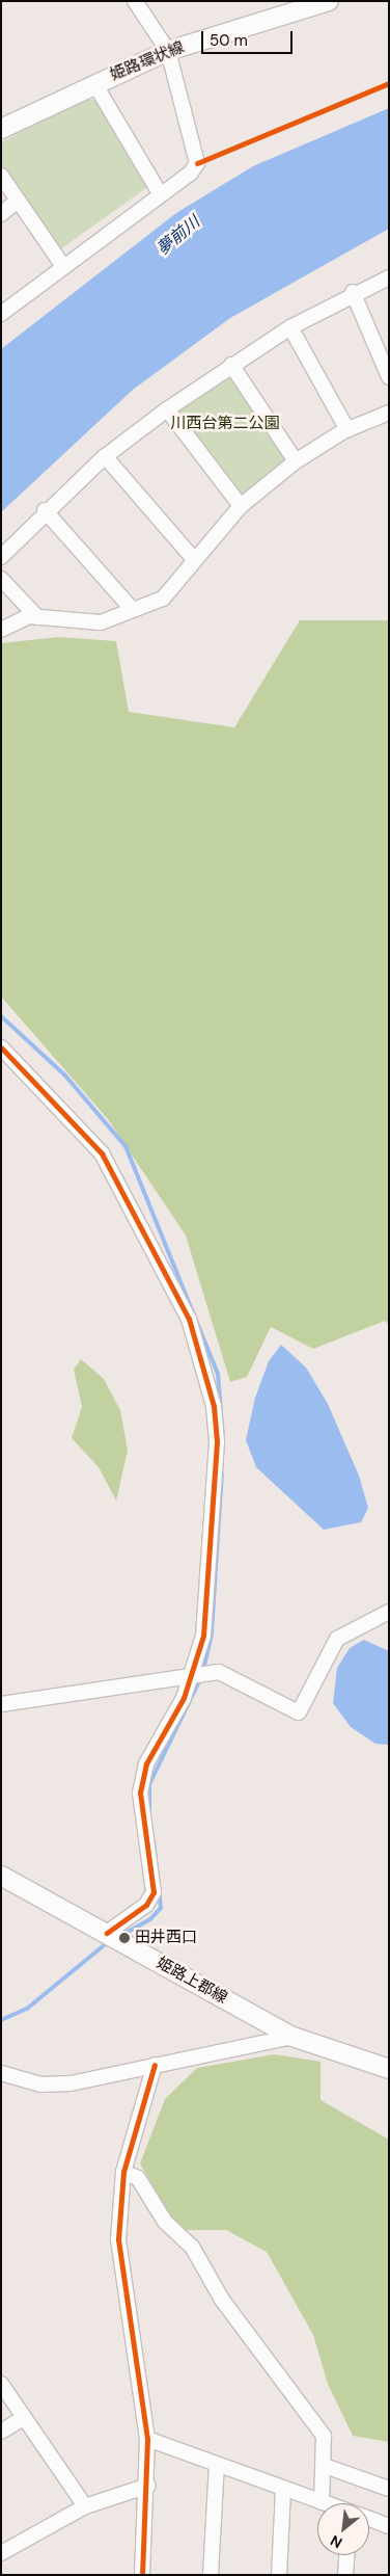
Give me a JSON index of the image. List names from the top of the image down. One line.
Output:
{"streets":{"main road":["姫路環状線","姫路上郡線"]},"water":["夢前川"],"parks":["川西台第二公園"],"places":["田井西口"],"scale_bar":"50 m","north":"bottom left"}
